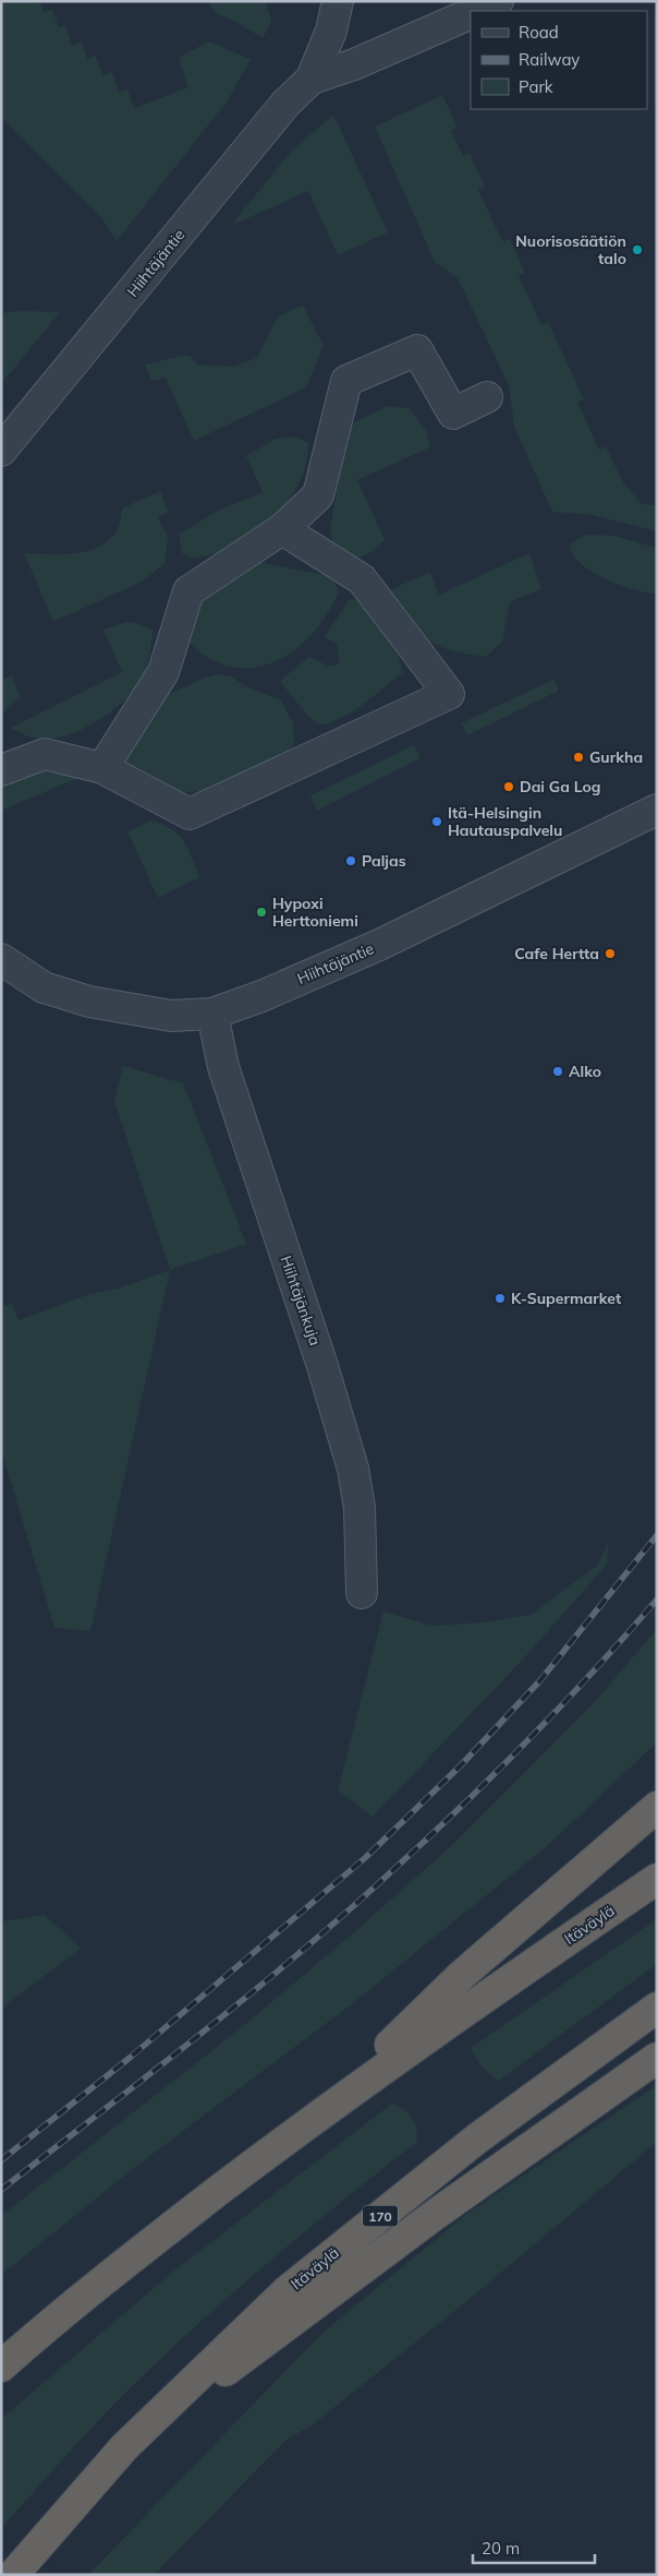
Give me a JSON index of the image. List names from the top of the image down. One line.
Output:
{"streets":{"highway":["Itäväylä","170"],"street":["Hiihtäjäntie","Hiihtäjänkuja"]},"crossings":[["Hiihtäjäntie","Hiihtäjänkuja"]],"places":["Nuorisosäätiön talo","Gurkha","Dai Ga Log","Itä-Helsingin Hautauspalvelu","Paljas","Hypoxi Herttoniemi","Cafe Hertta","Alko","K-Supermarket"],"legend":["Road","Railway","Park"],"scale_bar":"20 m"}
